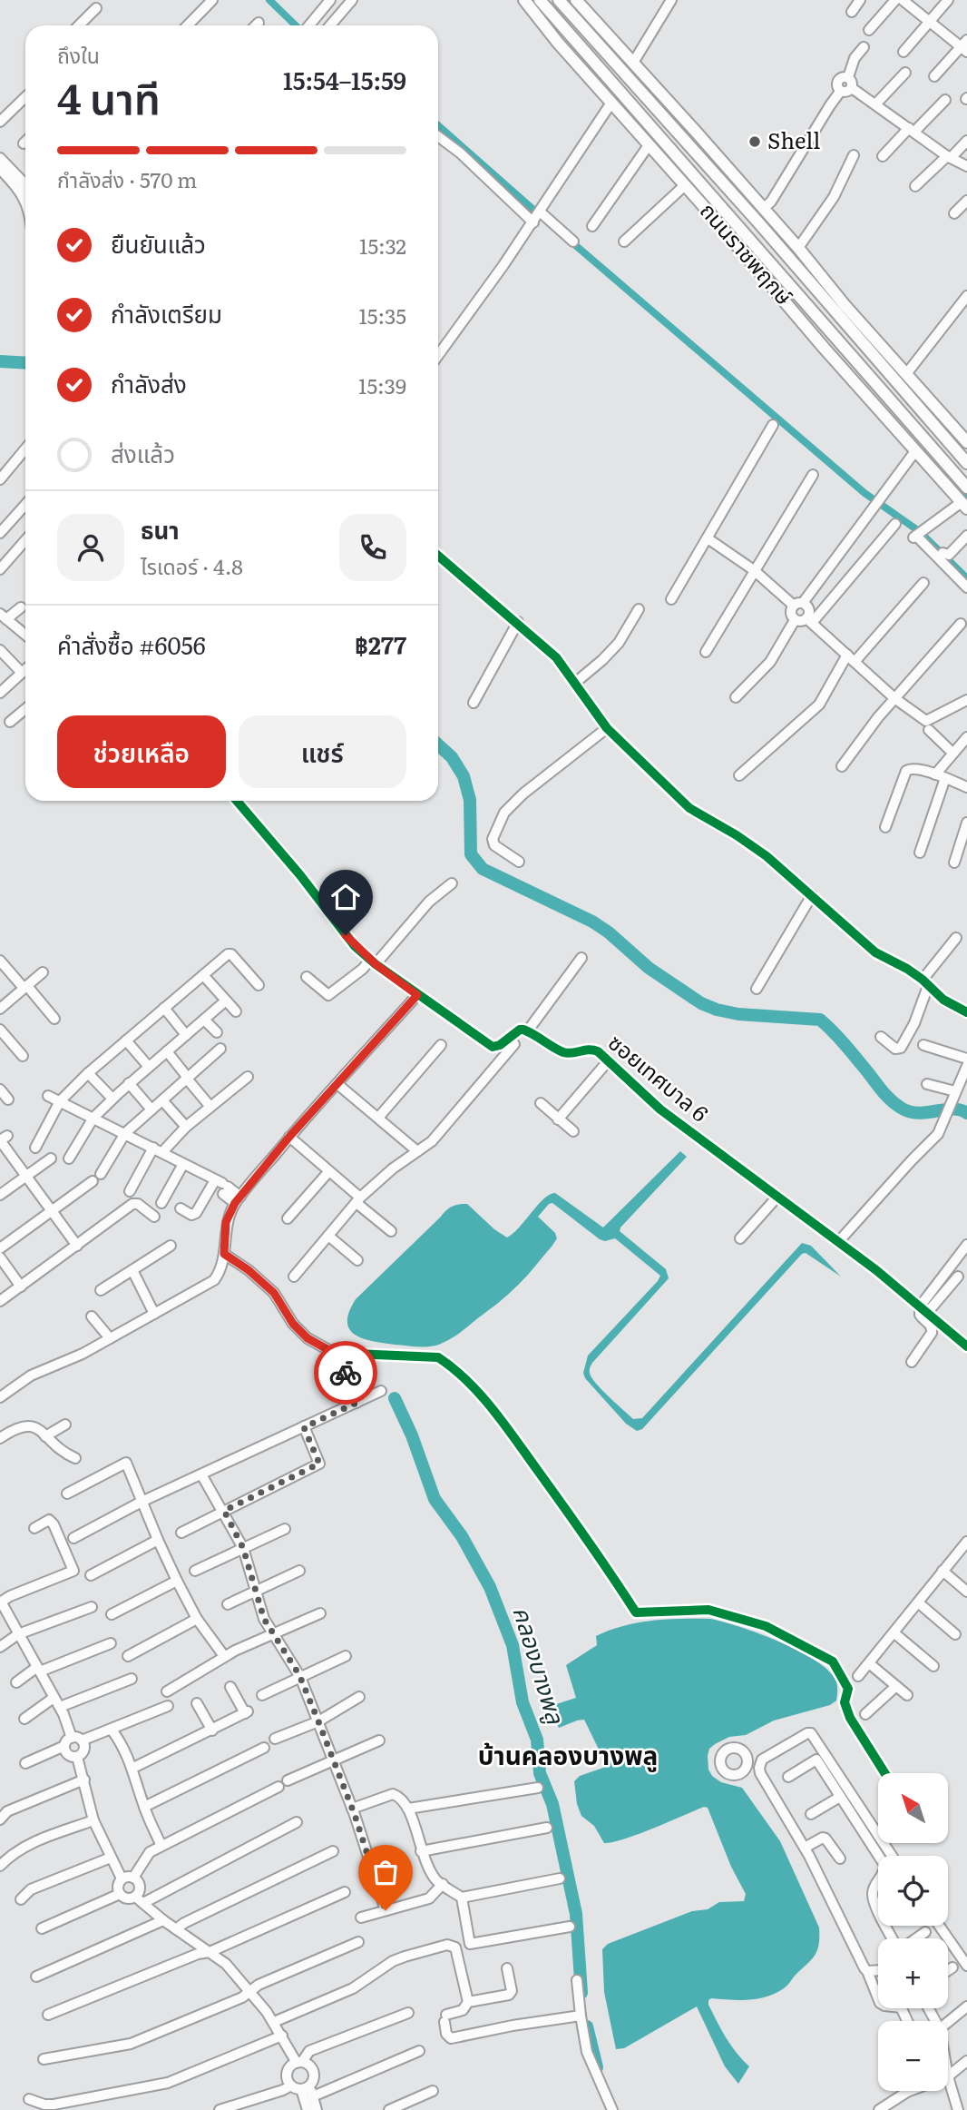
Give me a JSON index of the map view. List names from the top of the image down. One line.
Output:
{"streets":{"main road":["ถนนราชพฤกษ์"],"street":["ซอยเทศบาล 6"]},"districts":["บ้านคลองบางพลู"],"water":["คลองบางพลู"],"places":["Shell"],"north":"top left","page":{"heading":["4 นาที","ถึงใน","15:54–15:59"],"panel":["ธนา","ไรเดอร์ · 4.8","คำสั่งซื้อ #6056","฿277"],"bar":"กำลังส่ง · 570 m","list":[["ยืนยันแล้ว","15:32"],["กำลังเตรียม","15:35"],["กำลังส่ง","15:39"],"ส่งแล้ว"],"buttons":["ช่วยเหลือ","แชร์"],"map_buttons":["+","−"]}}
